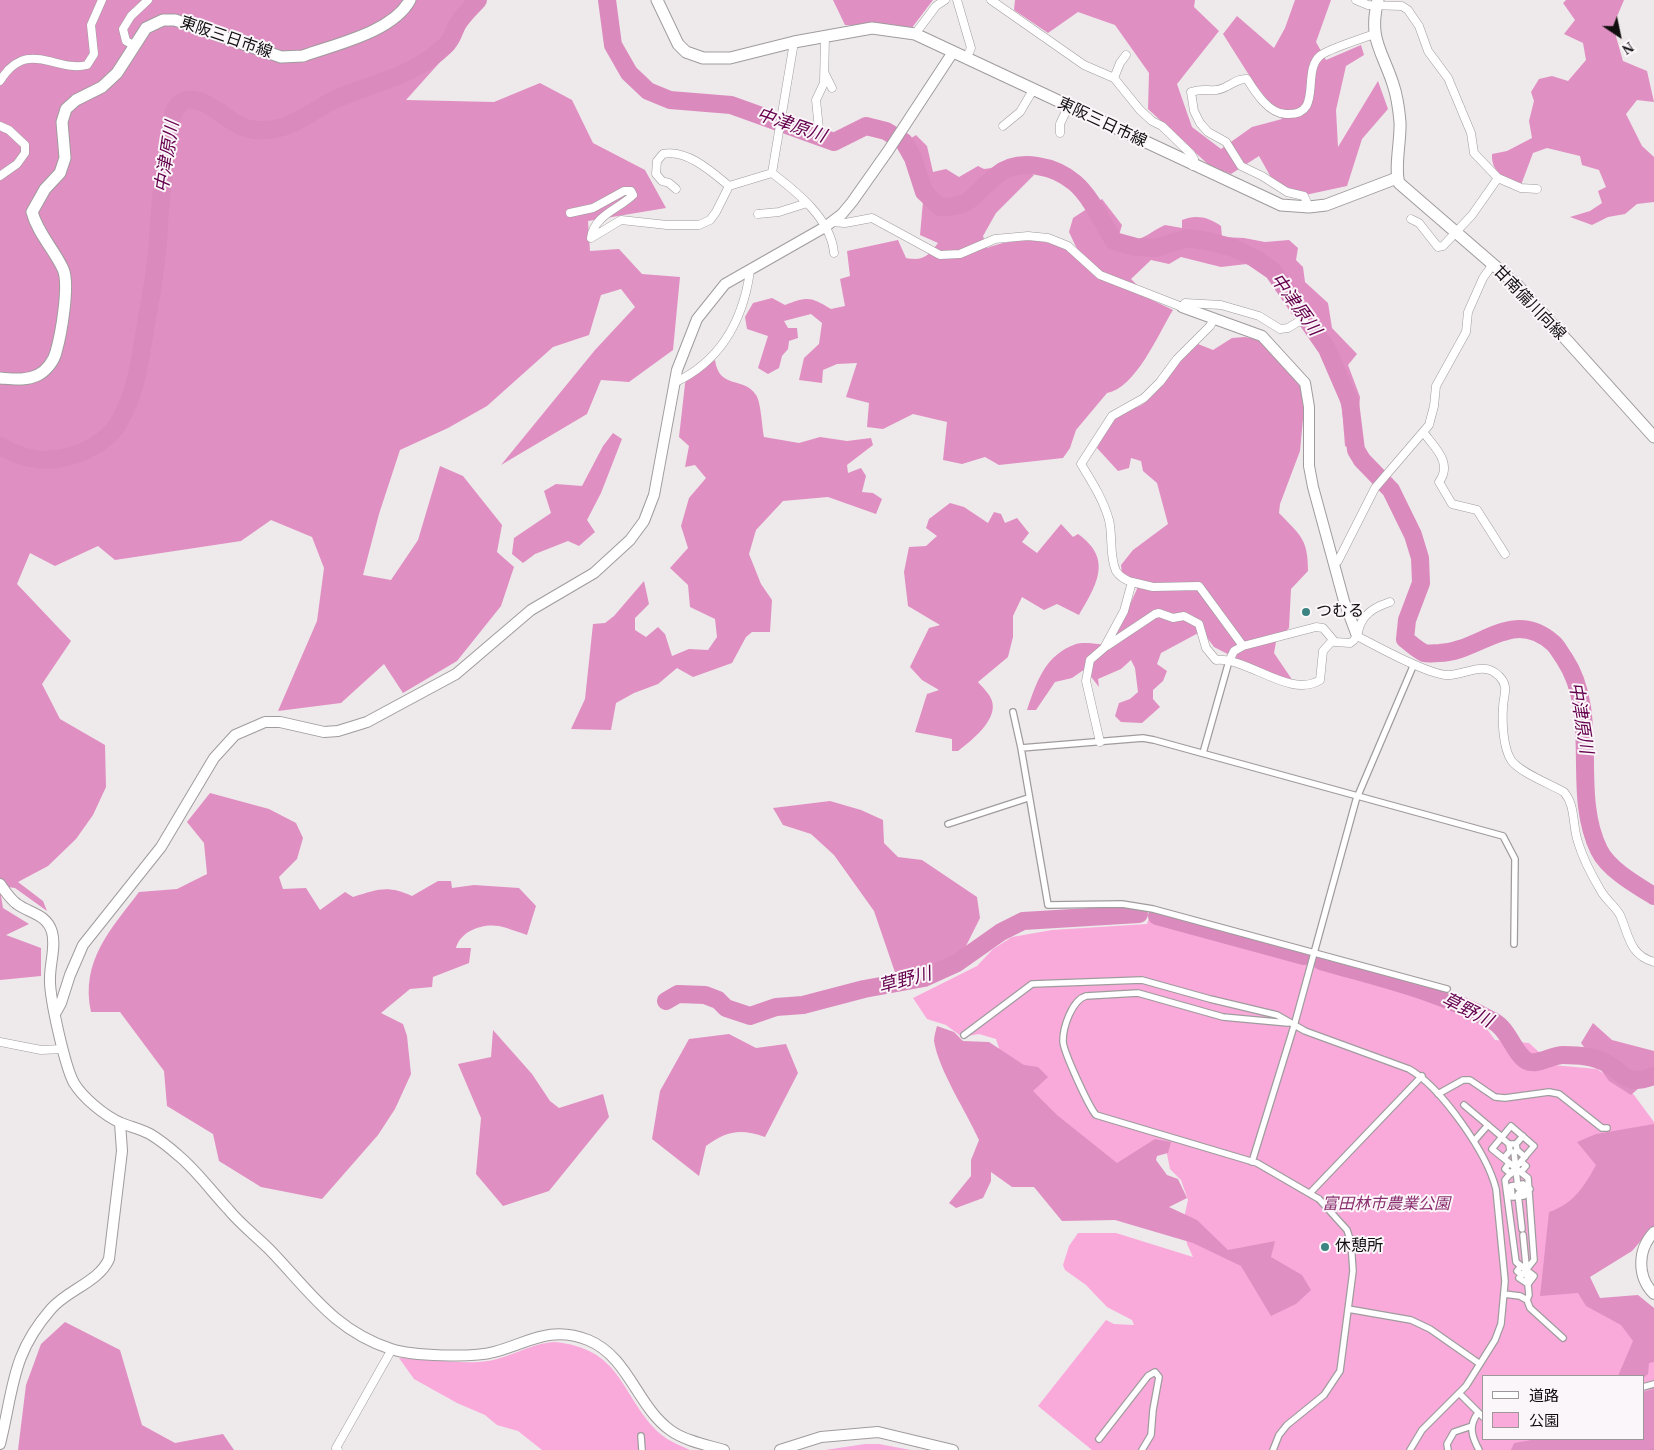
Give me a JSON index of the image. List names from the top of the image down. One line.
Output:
{"streets":{"main road":["東阪三日市線","甘南備川向線"]},"crossings":[["東阪三日市線","甘南備川向線"]],"water":["中津原川","草野川"],"parks":["富田林市農業公園"],"places":["つむる","休憩所"],"legend":["道路","公園"],"north":"bottom right"}
